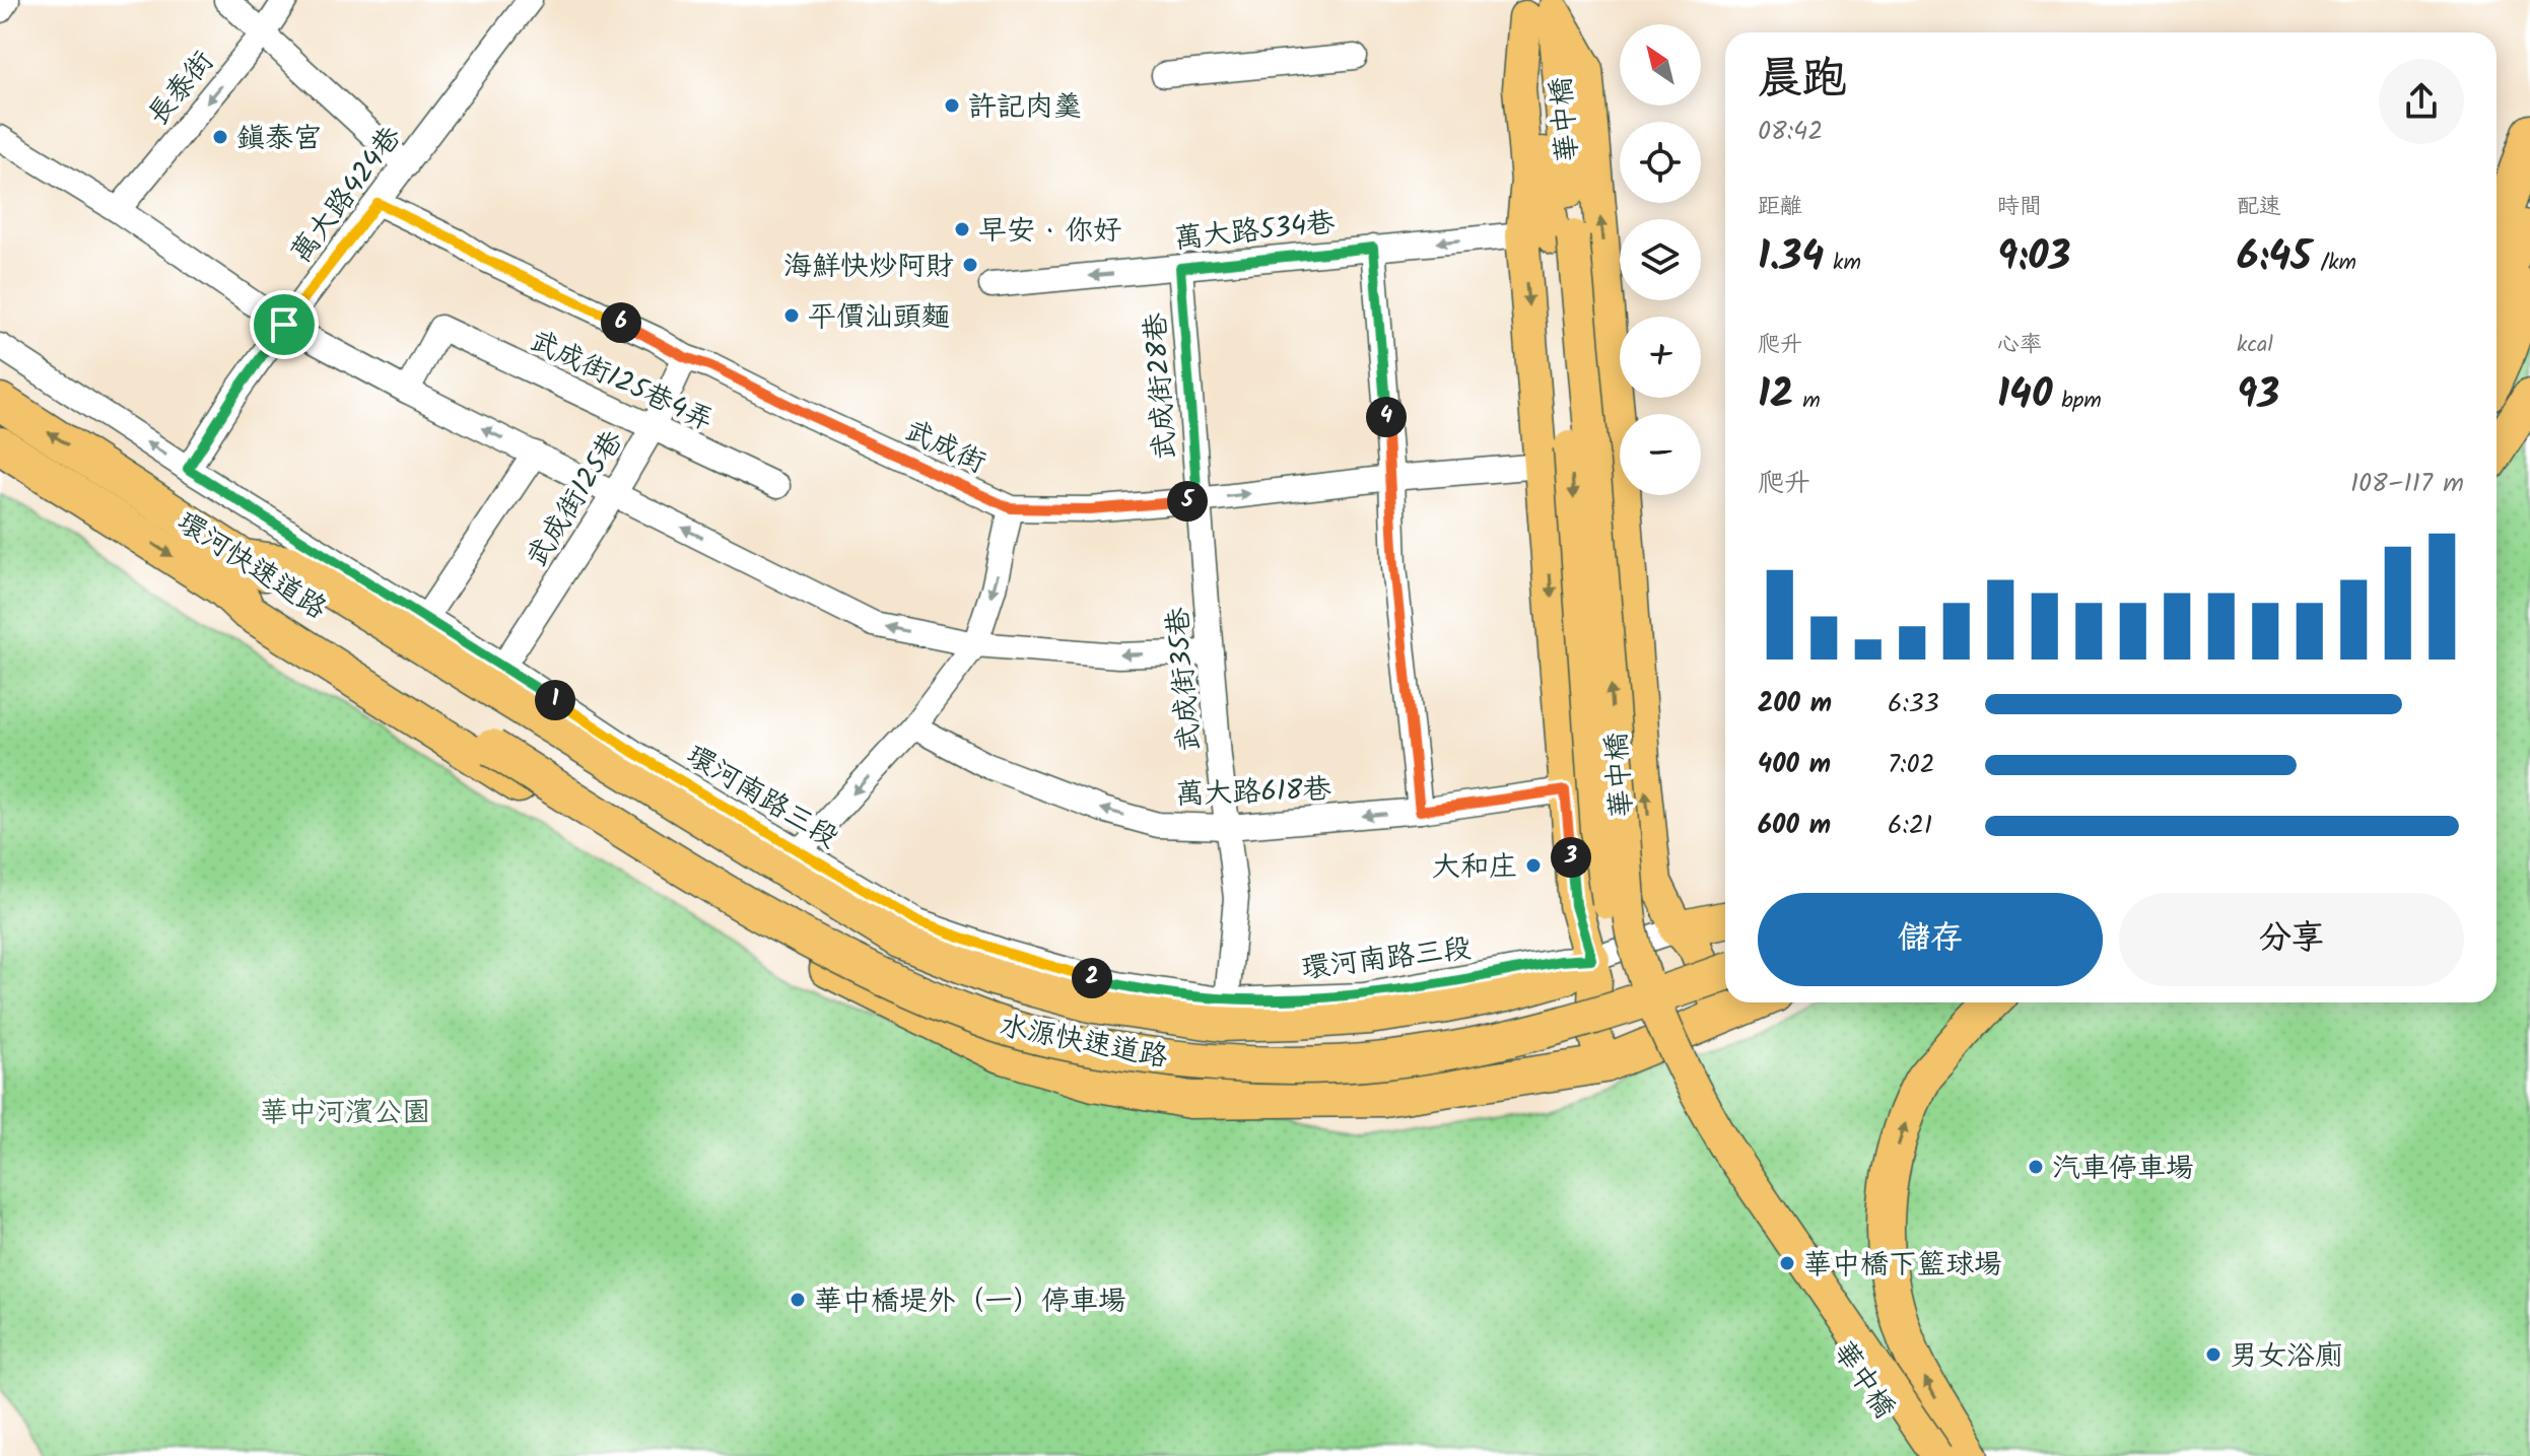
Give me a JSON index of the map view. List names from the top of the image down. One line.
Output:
{"streets":{"highway":["環河快速道路","水源快速道路"],"main road":["華中橋"],"street":["長泰街","萬大路424巷","萬大路534巷","武成街125巷4弄","武成街28巷","武成街","武成街125巷","武成街35巷","萬大路618巷","環河南路三段"]},"crossings":[["華中橋","萬大路534巷"],["萬大路424巷","武成街"],["萬大路424巷","環河南路三段"],["萬大路534巷","武成街28巷"],["武成街125巷4弄","武成街125巷"],["武成街28巷","武成街"],["武成街28巷","武成街35巷"],["武成街","武成街125巷"],["武成街","武成街35巷"],["武成街125巷","環河南路三段"],["環河快速道路","水源快速道路"],["武成街35巷","萬大路618巷"],["武成街35巷","環河南路三段"]],"one_way":["長泰街","萬大路534巷"],"parks":["華中河濱公園"],"places":["許記肉羹","鎮泰宮","早安 · 你好","海鮮快炒阿財","平價汕頭麵","大和庄","汽車停車場","華中橋下籃球場","華中橋堤外（一）停車場","男女浴廁"],"north":"top left","page":{"map_buttons":["+","−"],"heading":["晨跑","08:42"],"stats":[["距離","1.34 km"],["時間","9:03"],["配速","6:45 /km"],["爬升","12 m"],["心率","140 bpm"],["kcal","93"]],"pins":["6","4","5","1","3","2"],"chart":["爬升","108–117 m"],"list":[{"name":"200 m","note":"6:33"},{"name":"400 m","note":"7:02"},{"name":"600 m","note":"6:21"}],"buttons":["儲存","分享"]}}
